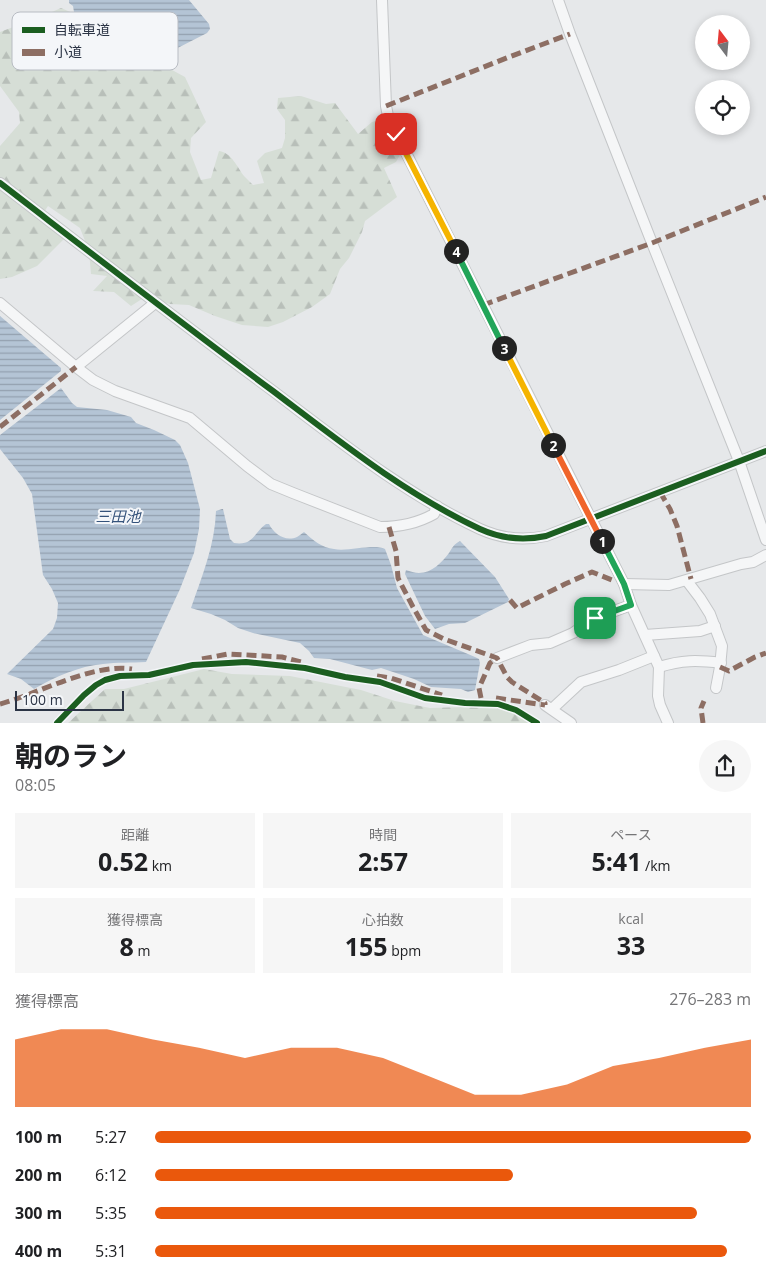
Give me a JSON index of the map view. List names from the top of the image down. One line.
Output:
{"water":["三田池"],"legend":["自転車道","小道"],"scale_bar":"100 m","north":"top","page":{"pins":["4","3","2","1"],"scale":"100 m","heading":["朝のラン","08:05"],"stats":[["距離","0.52 km"],["時間","2:57"],["ペース","5:41 /km"],["獲得標高","8 m"],["心拍数","155 bpm"],["kcal","33"]],"chart":["獲得標高","276–283 m"],"list":[{"name":"100 m","note":"5:27"},{"name":"200 m","note":"6:12"},{"name":"300 m","note":"5:35"},{"name":"400 m","note":"5:31"}]}}
